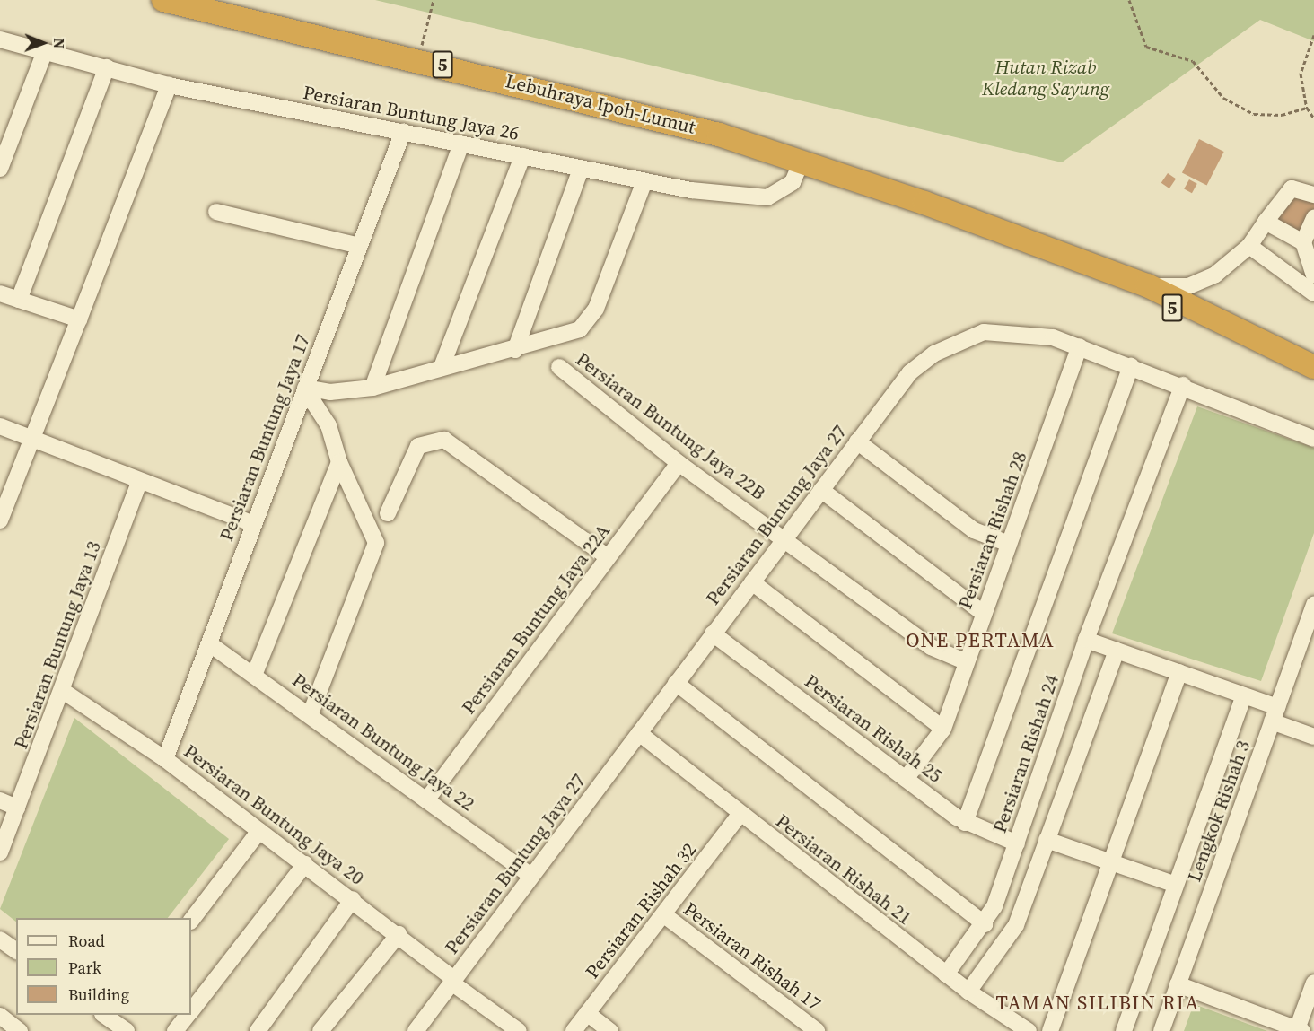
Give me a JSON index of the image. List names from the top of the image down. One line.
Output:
{"streets":{"highway":["5","Lebuhraya Ipoh-Lumut"],"street":["Persiaran Buntung Jaya 26","Persiaran Buntung Jaya 22B","Persiaran Buntung Jaya 17","Persiaran Buntung Jaya 27","Persiaran Rishah 28","Persiaran Buntung Jaya 22A","Persiaran Buntung Jaya 13","Persiaran Rishah 25","Persiaran Buntung Jaya 22","Persiaran Rishah 24","Lengkok Rishah 3","Persiaran Buntung Jaya 20","Persiaran Rishah 21","Persiaran Rishah 32","Persiaran Rishah 17"]},"crossings":[["Lebuhraya Ipoh-Lumut","Persiaran Buntung Jaya 26"],["Persiaran Buntung Jaya 26","Persiaran Buntung Jaya 17"],["Persiaran Buntung Jaya 22B","Persiaran Buntung Jaya 27"],["Persiaran Buntung Jaya 22B","Persiaran Rishah 28"],["Persiaran Buntung Jaya 22B","Persiaran Buntung Jaya 22A"],["Persiaran Buntung Jaya 17","Persiaran Buntung Jaya 22"],["Persiaran Buntung Jaya 17","Persiaran Buntung Jaya 20"],["Persiaran Buntung Jaya 27","Persiaran Rishah 28"],["Persiaran Buntung Jaya 27","Persiaran Rishah 25"],["Persiaran Buntung Jaya 27","Persiaran Buntung Jaya 22"],["Persiaran Buntung Jaya 27","Persiaran Rishah 24"],["Persiaran Buntung Jaya 27","Persiaran Buntung Jaya 20"],["Persiaran Buntung Jaya 27","Persiaran Rishah 21"],["Persiaran Rishah 28","Persiaran Rishah 25"],["Persiaran Buntung Jaya 22A","Persiaran Buntung Jaya 22"],["Persiaran Buntung Jaya 13","Persiaran Buntung Jaya 20"],["Persiaran Rishah 25","Persiaran Rishah 24"],["Persiaran Rishah 24","Persiaran Rishah 21"],["Persiaran Rishah 21","Persiaran Rishah 32"],["Persiaran Rishah 32","Persiaran Rishah 17"]],"districts":["ONE PERTAMA","TAMAN SILIBIN RIA"],"parks":["Hutan Rizab Kledang Sayung"],"legend":["Road","Park","Building"],"north":"right"}
